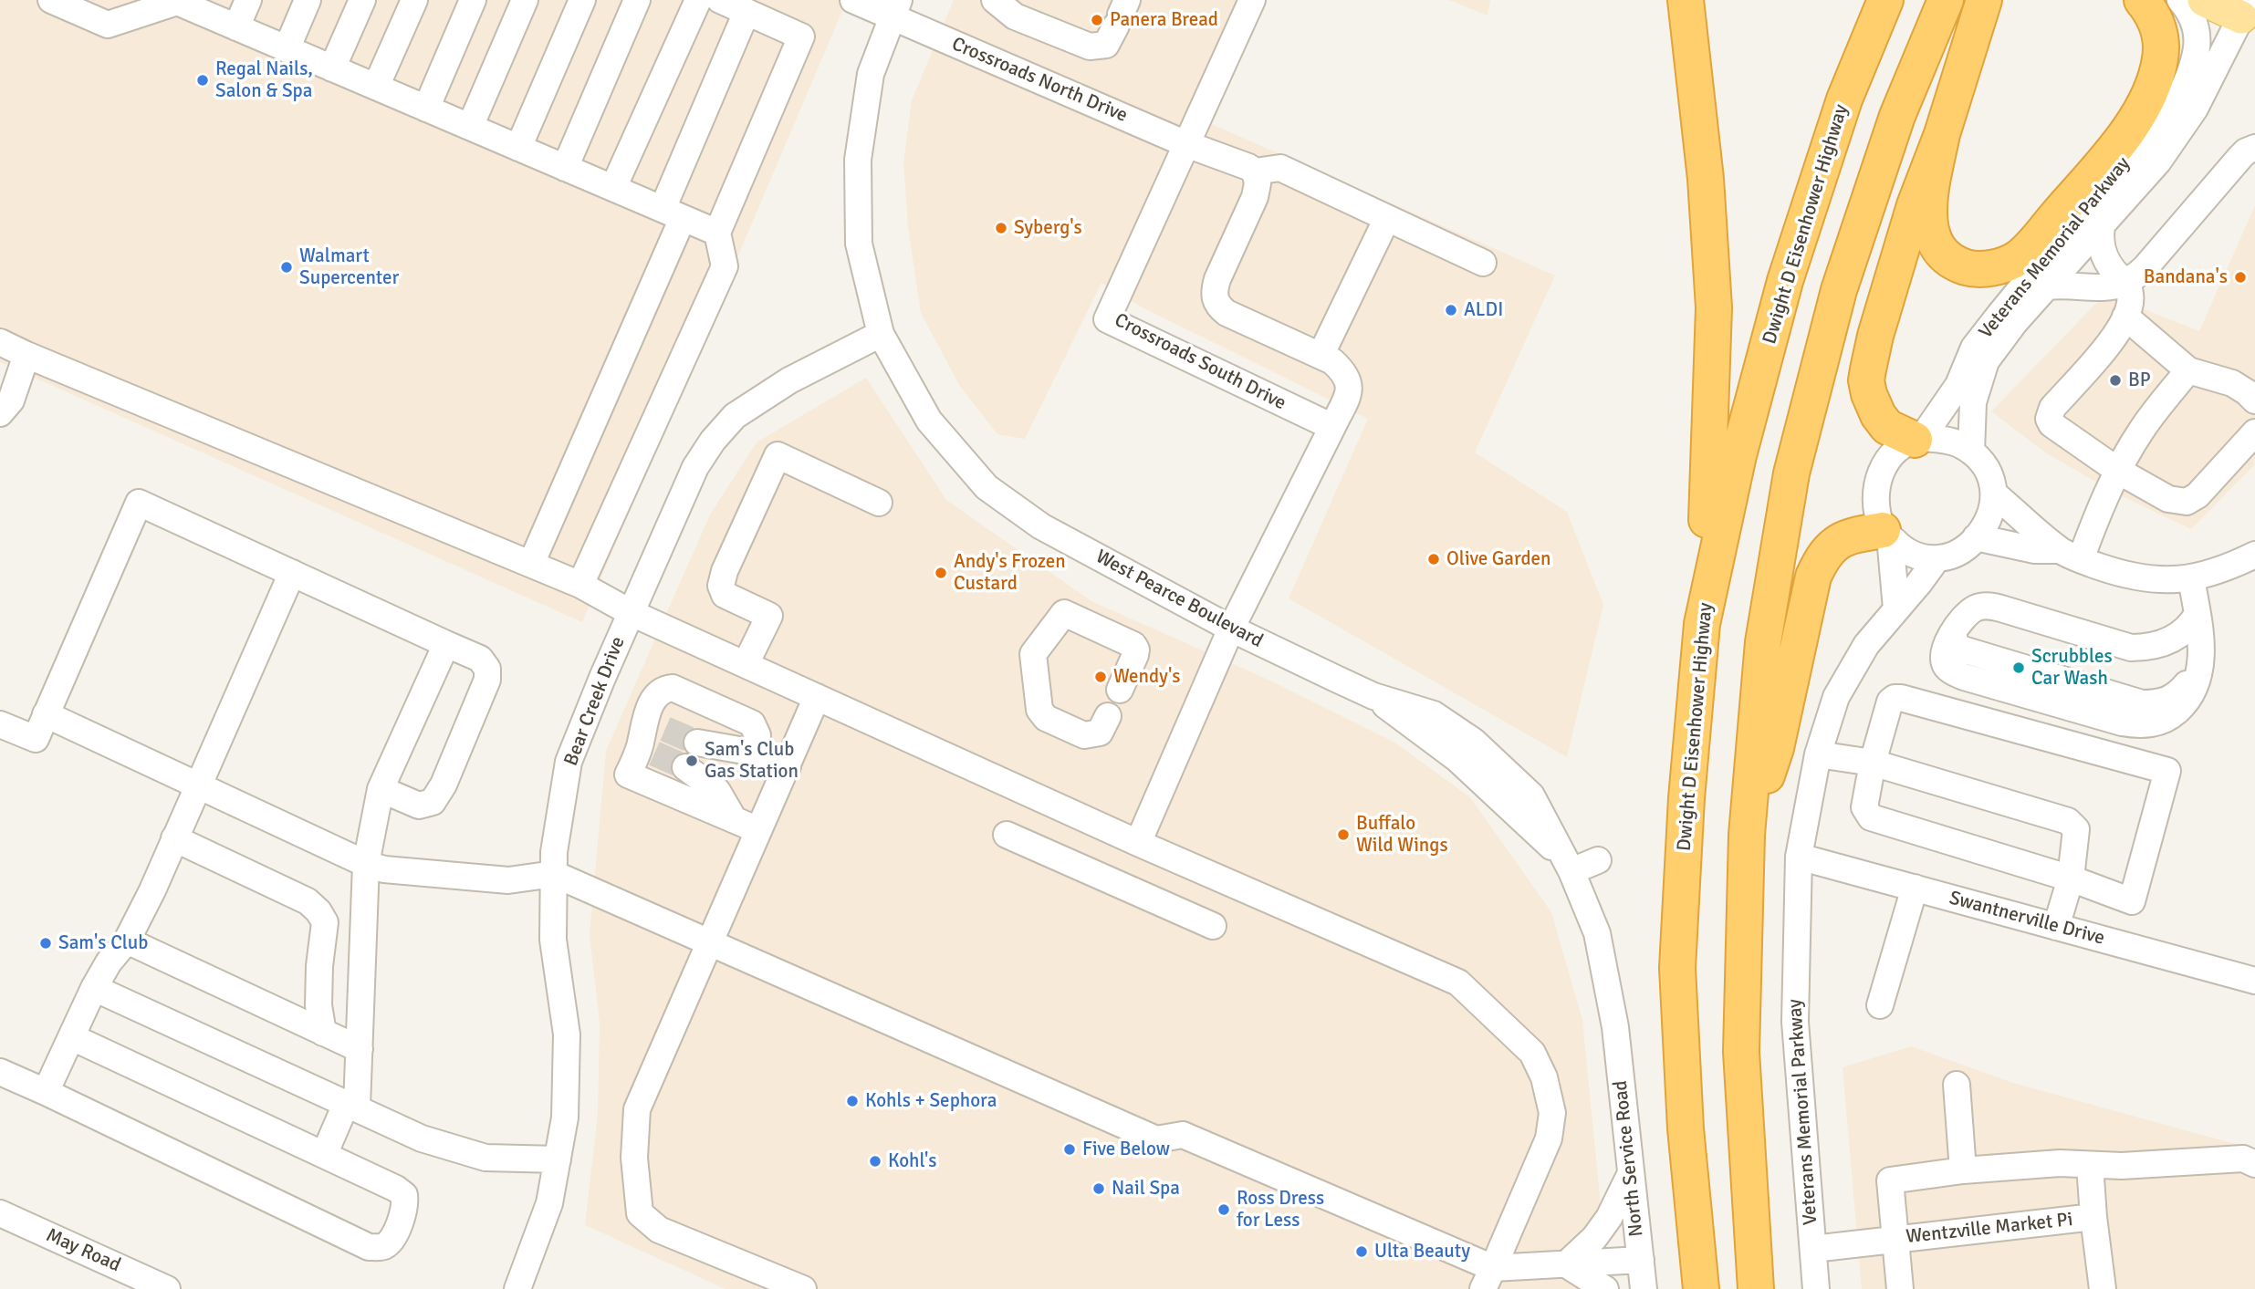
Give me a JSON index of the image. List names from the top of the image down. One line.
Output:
{"streets":{"highway":["Dwight D Eisenhower Highway"],"street":["Crossroads North Drive","Veterans Memorial Parkway","Crossroads South Drive","West Pearce Boulevard","Bear Creek Drive","Swantnerville Drive","North Service Road","Wentzville Market Pi","May Road"]},"crossings":[["Crossroads North Drive","Crossroads South Drive"],["Crossroads North Drive","West Pearce Boulevard"],["Veterans Memorial Parkway","Swantnerville Drive"],["Veterans Memorial Parkway","Wentzville Market Pi"],["West Pearce Boulevard","Bear Creek Drive"],["West Pearce Boulevard","North Service Road"]],"places":["Panera Bread","Regal Nails, Salon & Spa","Syberg's","Walmart Supercenter","Bandana's","ALDI","BP","Olive Garden","Andy's Frozen Custard","Scrubbles Car Wash","Wendy's","Sam's Club Gas Station","Buffalo Wild Wings","Sam's Club","Kohls + Sephora","Five Below","Kohl's","Nail Spa","Ross Dress for Less","Ulta Beauty"]}
